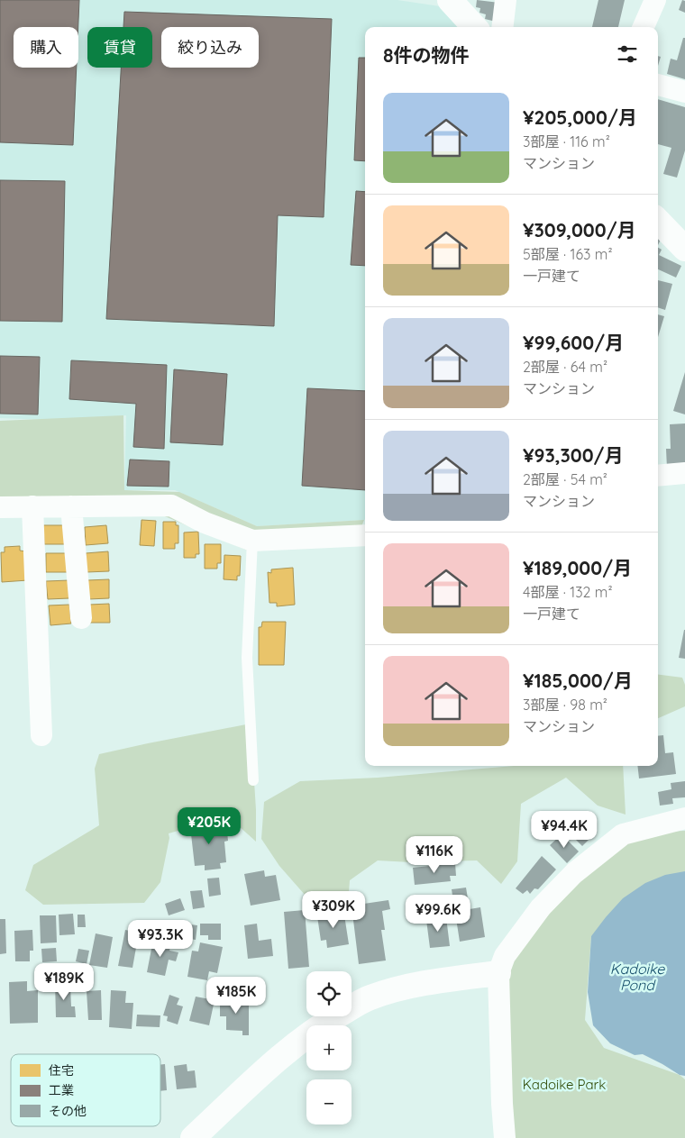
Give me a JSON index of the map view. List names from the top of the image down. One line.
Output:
{"water":["Kadoike Pond"],"parks":["Kadoike Park"],"legend":["住宅","工業","その他"],"page":{"chip":["購入","賃貸","絞り込み"],"heading":"8件の物件","list":[{"name":"¥205,000/月","note":"3部屋 · 116 m² · マンション"},{"name":"¥309,000/月","note":"5部屋 · 163 m² · 一戸建て"},{"name":"¥99,600/月","note":"2部屋 · 64 m² · マンション"},{"name":"¥93,300/月","note":"2部屋 · 54 m² · マンション"},{"name":"¥189,000/月","note":"4部屋 · 132 m² · 一戸建て"},{"name":"¥185,000/月","note":"3部屋 · 98 m² · マンション"}],"price":["¥205K","¥94.4K","¥116K","¥309K","¥99.6K","¥93.3K","¥189K","¥185K"],"map_buttons":["+","−"]}}
